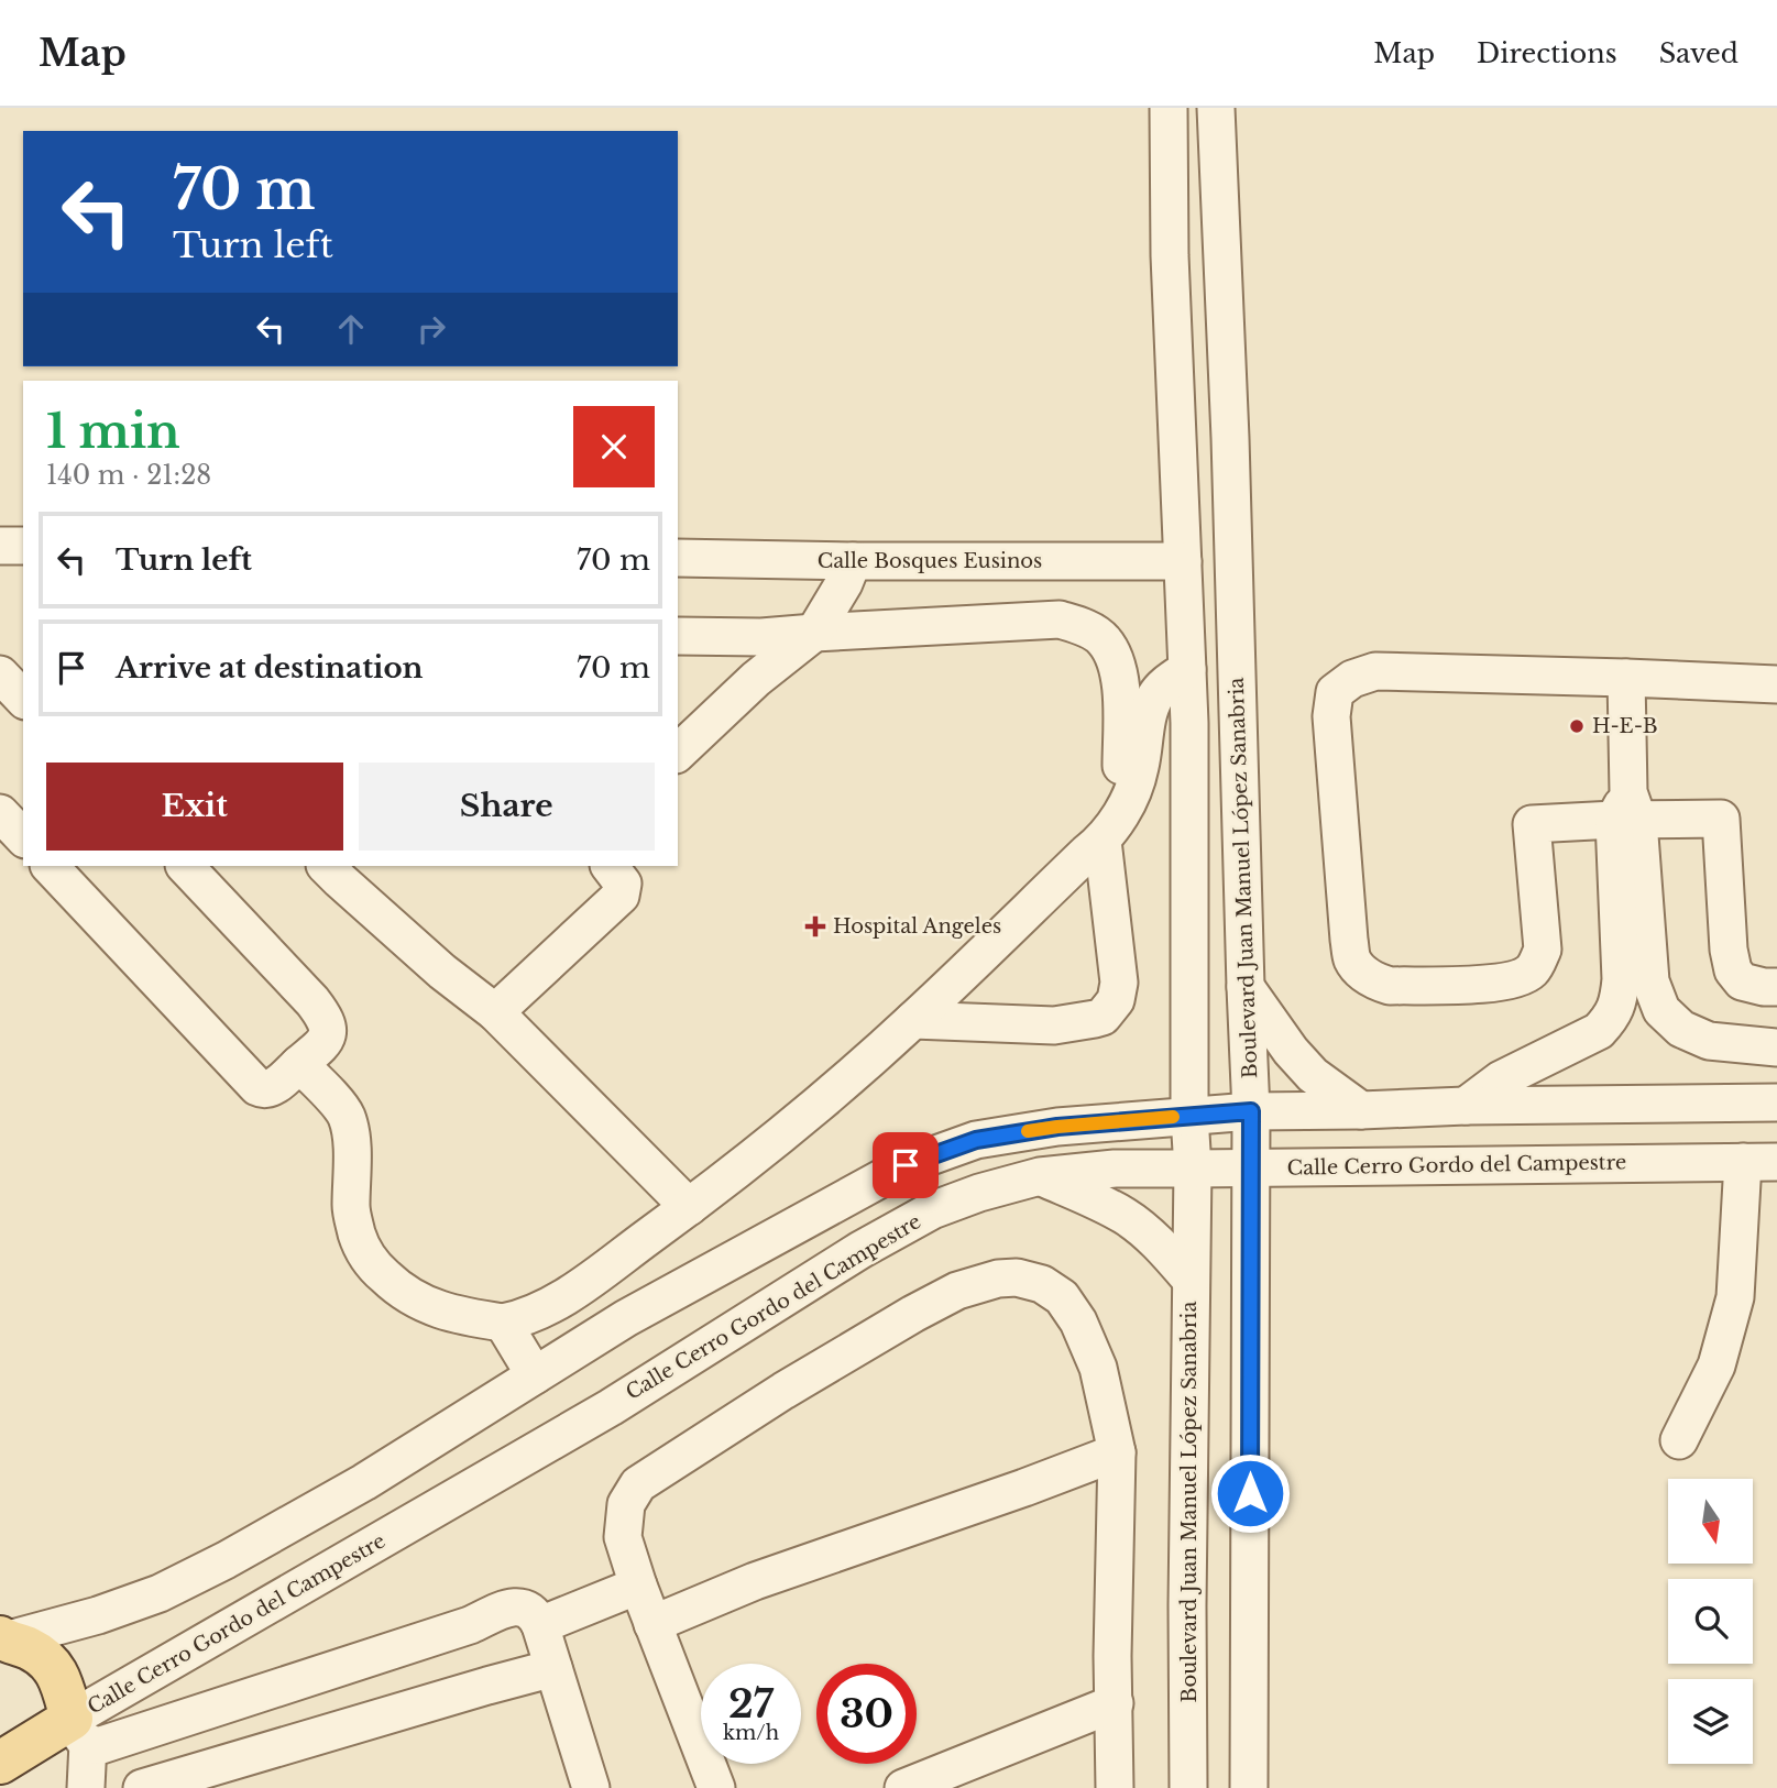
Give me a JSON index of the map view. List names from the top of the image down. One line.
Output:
{"streets":{"main road":["Calle Cerro Gordo del Campestre"],"street":["Calle Bosques Eusinos","Boulevard Juan Manuel López Sanabria"]},"crossings":[["Calle Bosques Eusinos","Boulevard Juan Manuel López Sanabria"],["Boulevard Juan Manuel López Sanabria","Calle Cerro Gordo del Campestre"]],"places":{"other":["H-E-B"],"health":["Hospital Angeles"]},"north":"bottom","page":{"header":"Map","nav":["Map","Directions","Saved"],"turn":["70 m","Turn left"],"heading":["1 min","140 m · 21:28"],"list":[{"name":"Turn left","value":"70 m"},{"name":"Arrive at destination","value":"70 m"}],"buttons":["Exit","Share"],"speed":"27 km/h","limit":"30"}}
